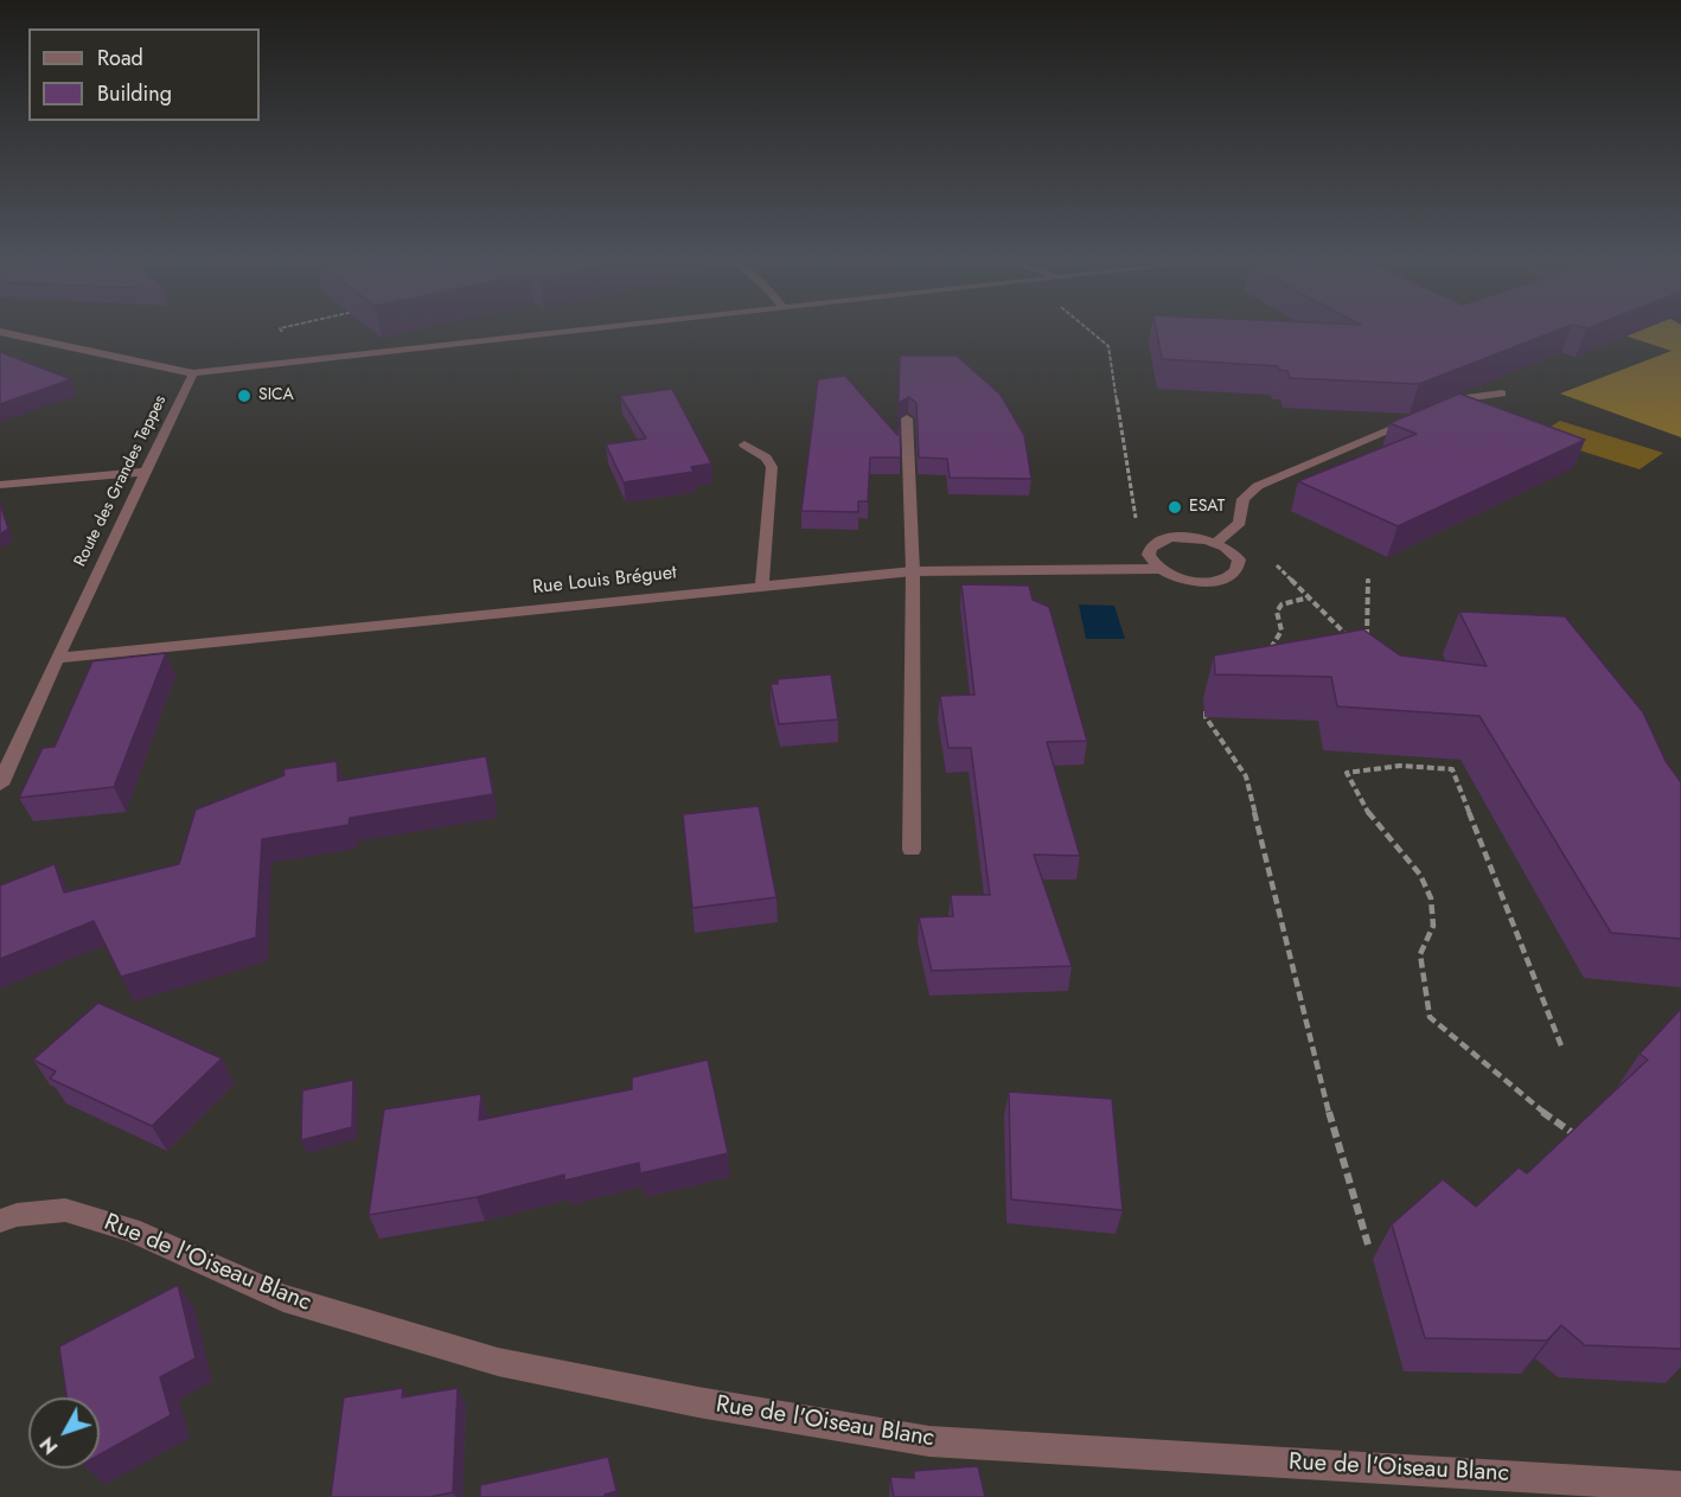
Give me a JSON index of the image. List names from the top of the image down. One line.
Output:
{"streets":{"street":["Route des Grandes Teppes","Rue Louis Bréguet","Rue de l'Oiseau Blanc"]},"crossings":[["Route des Grandes Teppes","Rue Louis Bréguet"]],"places":["SICA","ESAT"],"legend":["Road","Building"],"north":"bottom left"}
